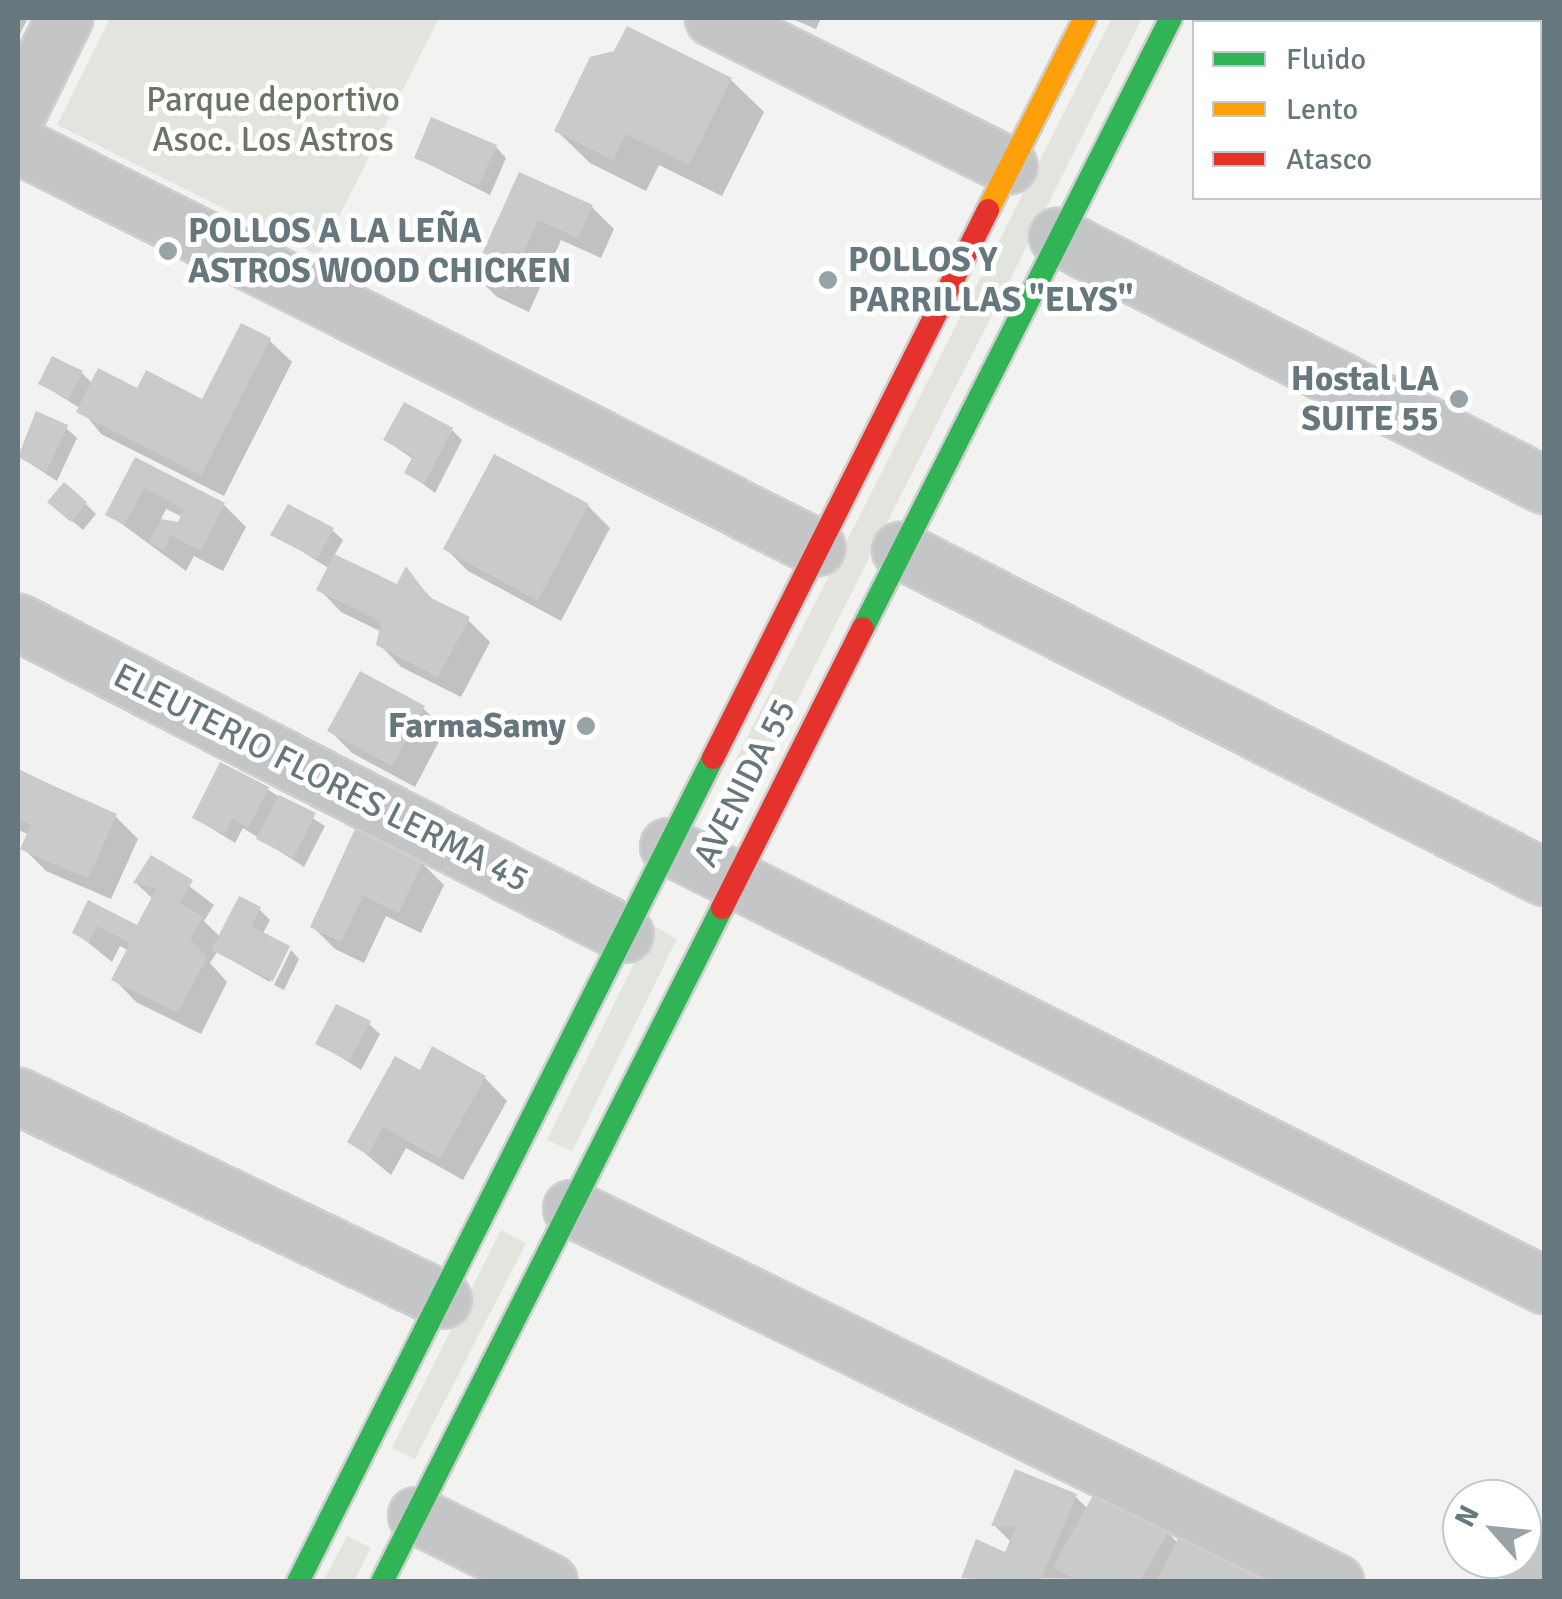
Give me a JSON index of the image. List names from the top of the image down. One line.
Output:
{"streets":{"street":["ELEUTERIO FLORES LERMA 45","AVENIDA 55"]},"crossings":[["ELEUTERIO FLORES LERMA 45","AVENIDA 55"]],"parks":["Parque deportivo Asoc. Los Astros"],"places":["POLLOS A LA LEÑA ASTROS WOOD CHICKEN","POLLOS Y PARRILLAS \"ELYS\"","Hostal LA SUITE 55","FarmaSamy"],"legend":["Fluido","Lento","Atasco"],"north":"top left"}
